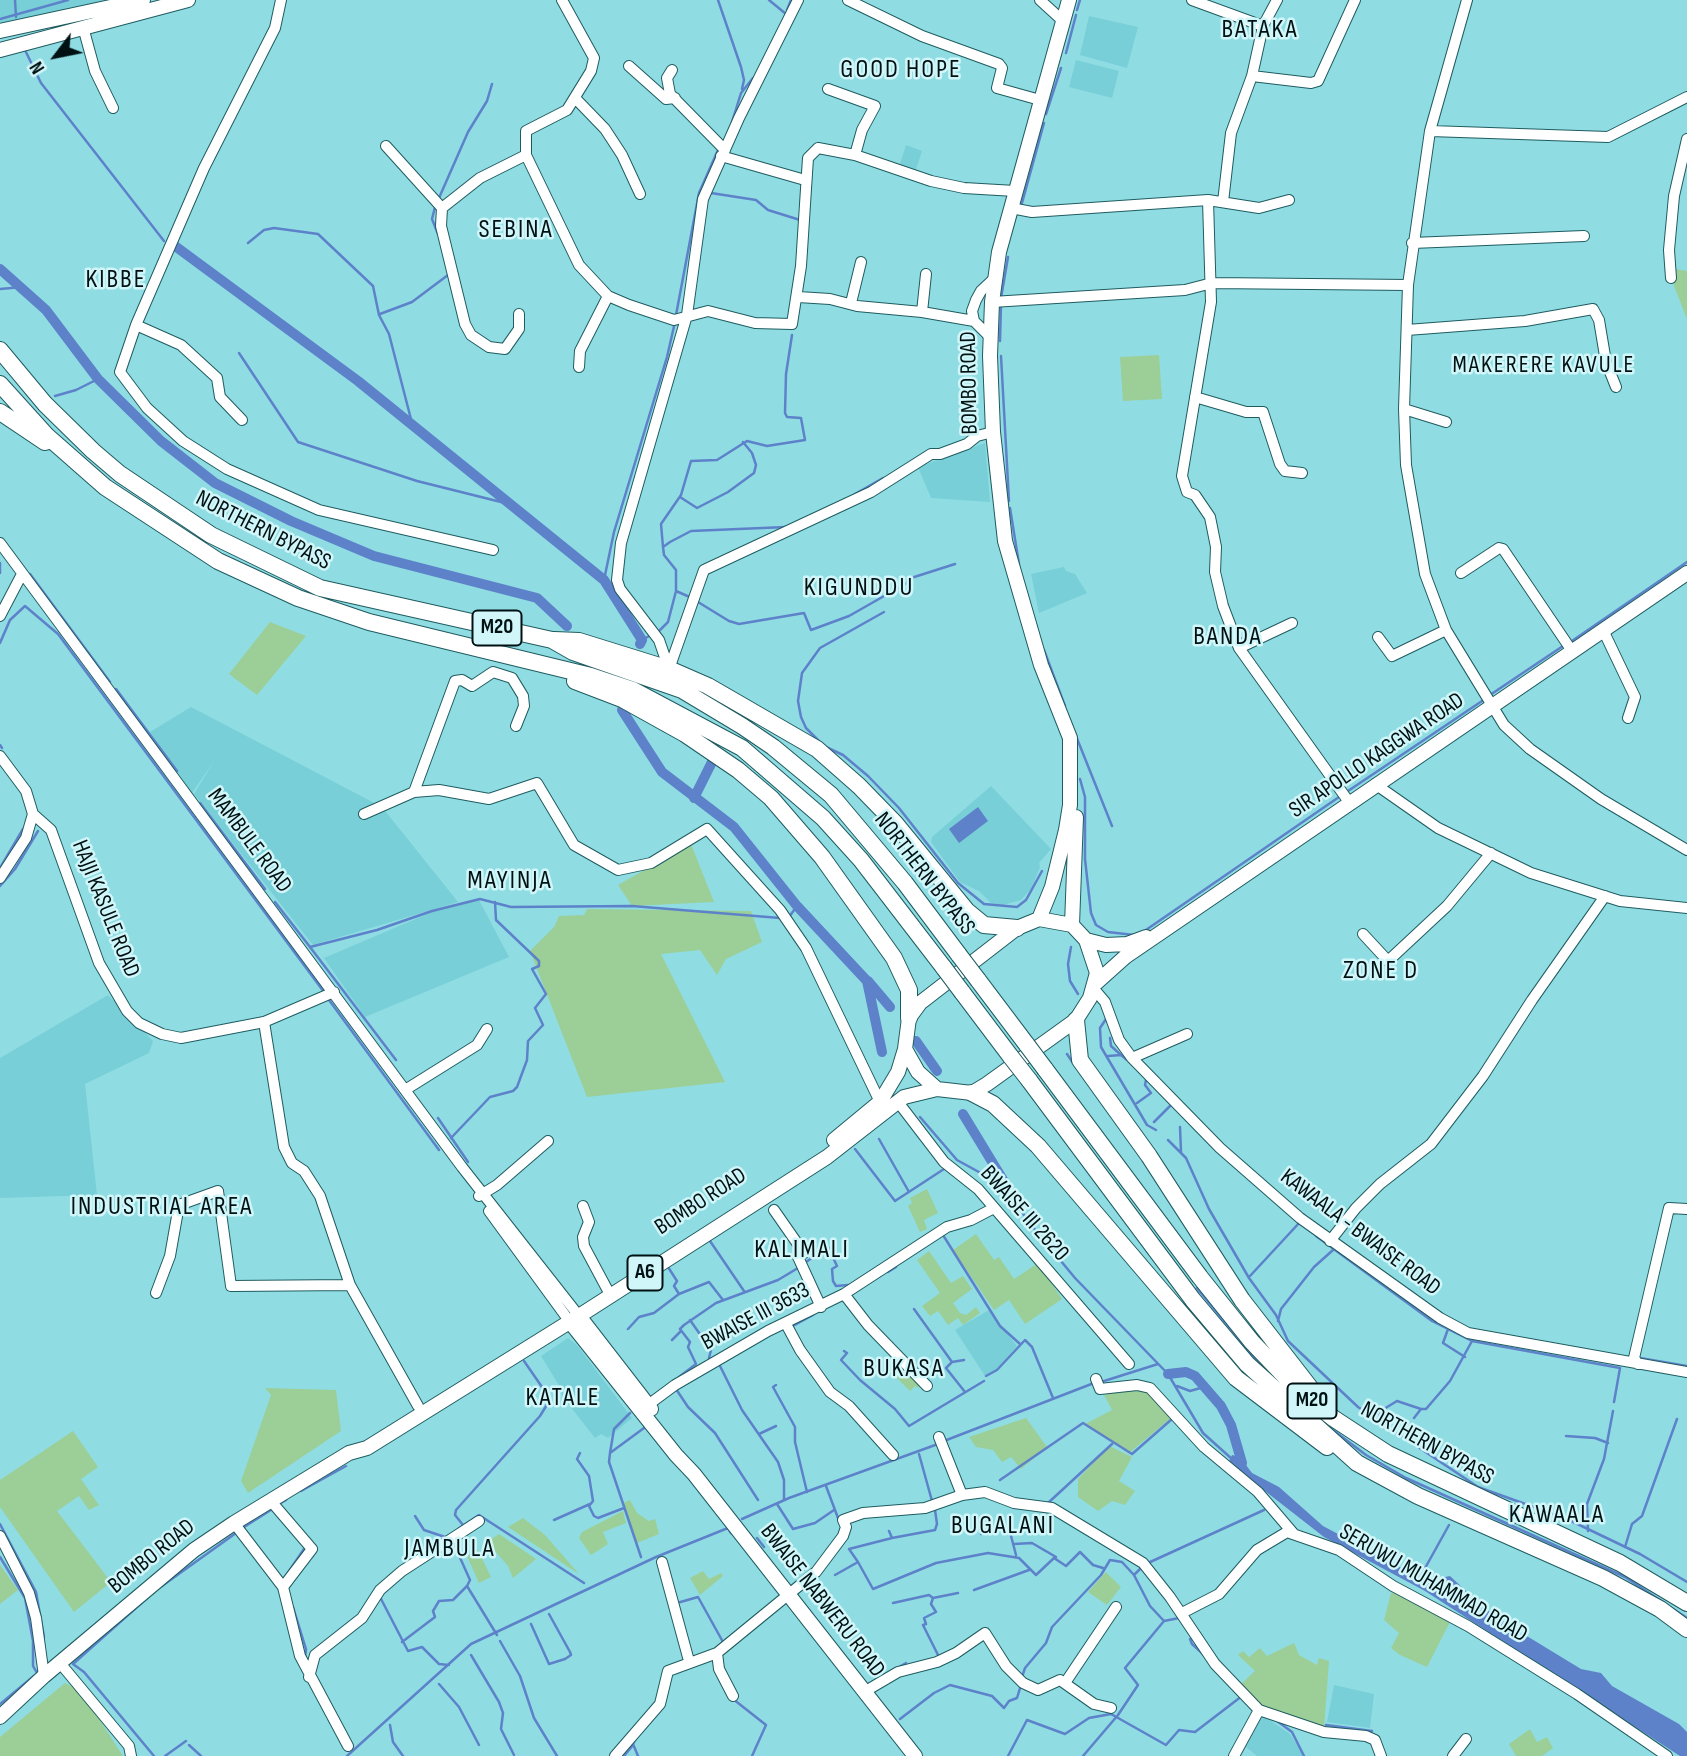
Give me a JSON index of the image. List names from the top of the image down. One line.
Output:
{"streets":{"highway":["NORTHERN BYPASS","M20"],"main road":["BOMBO ROAD","SIR APOLLO KAGGWA ROAD","A6","BWAISE NABWERU ROAD"],"street":["MAMBULE ROAD","HAJJI KASULE ROAD","BWAISE III 2620","KAWAALA - BWAISE ROAD","BWAISE III 3633","SERUWU MUHAMMAD ROAD"]},"crossings":[["BOMBO ROAD","MAMBULE ROAD"],["BOMBO ROAD","BWAISE III 2620"],["BOMBO ROAD","BWAISE NABWERU ROAD"],["SIR APOLLO KAGGWA ROAD","KAWAALA - BWAISE ROAD"],["MAMBULE ROAD","HAJJI KASULE ROAD"],["MAMBULE ROAD","BWAISE NABWERU ROAD"],["BWAISE III 2620","BWAISE III 3633"],["BWAISE III 3633","BWAISE NABWERU ROAD"]],"districts":["BATAKA","GOOD HOPE","SEBINA","KIBBE","MAKERERE KAVULE","KIGUNDDU","BANDA","MAYINJA","ZONE D","INDUSTRIAL AREA","KALIMALI","BUKASA","KATALE","KAWAALA","BUGALANI","JAMBULA"],"north":"bottom left"}
